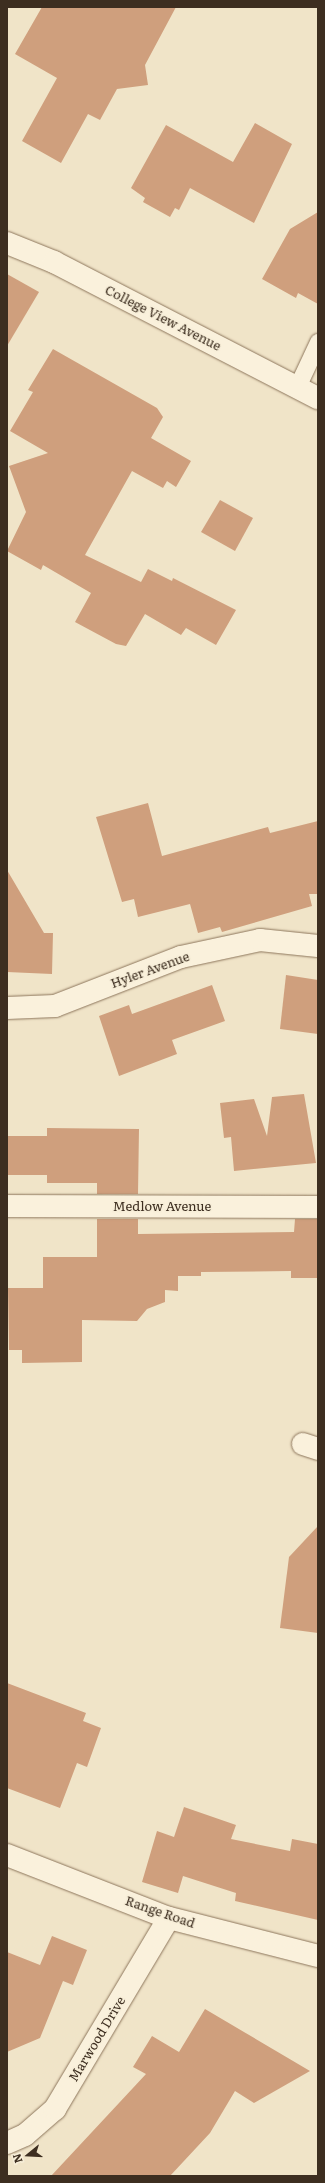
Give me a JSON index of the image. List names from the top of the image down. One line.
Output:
{"streets":{"street":["College View Avenue","Hyler Avenue","Medlow Avenue","Range Road","Marwood Drive"]},"crossings":[["Range Road","Marwood Drive"]],"north":"left"}
